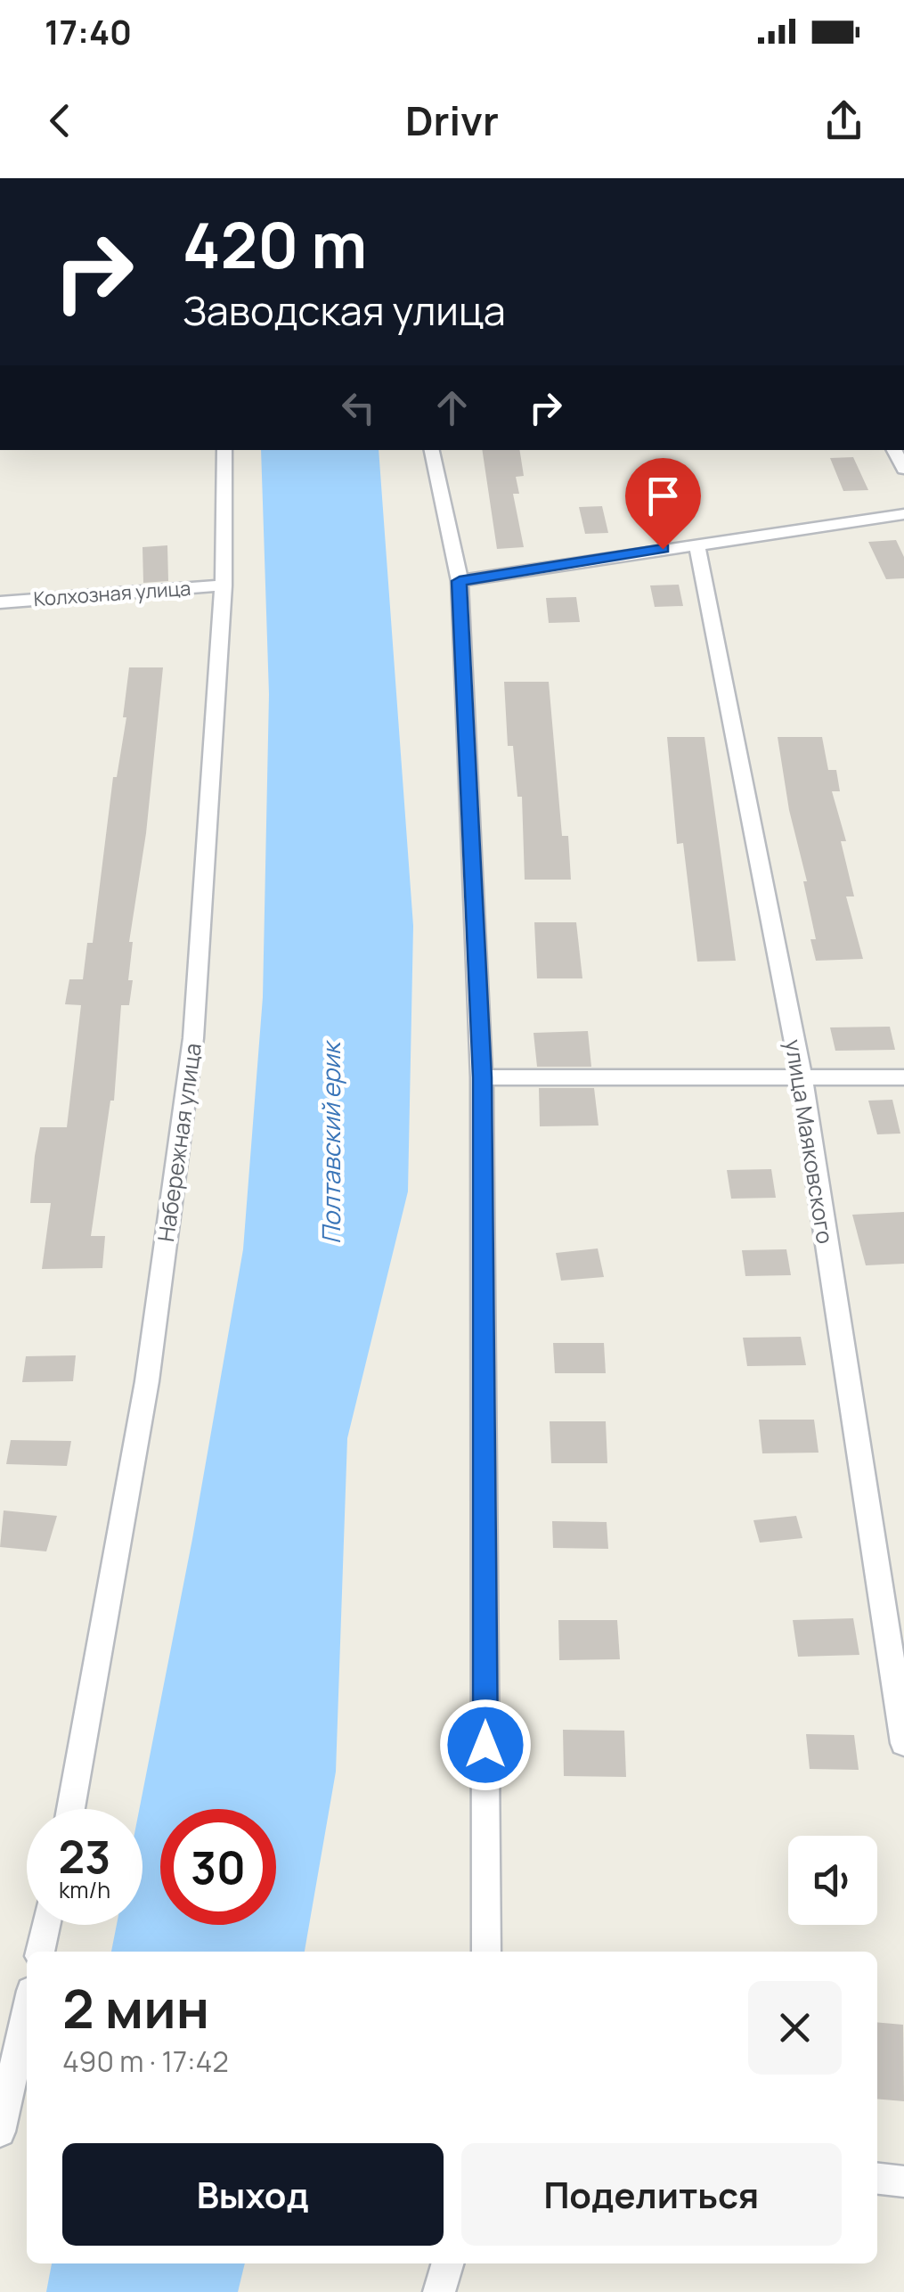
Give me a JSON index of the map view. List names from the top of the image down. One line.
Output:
{"streets":{"street":["Колхозная улица","улица Маяковского","Набережная улица"]},"crossings":[["Колхозная улица","Набережная улица"]],"water":["Полтавский ерик"],"page":{"status":"17:40","header":"Drivr","turn":["420 m","Заводская улица"],"speed":"23 km/h","limit":"30","heading":["2 мин","490 m · 17:42"],"buttons":["Выход","Поделиться"]}}
